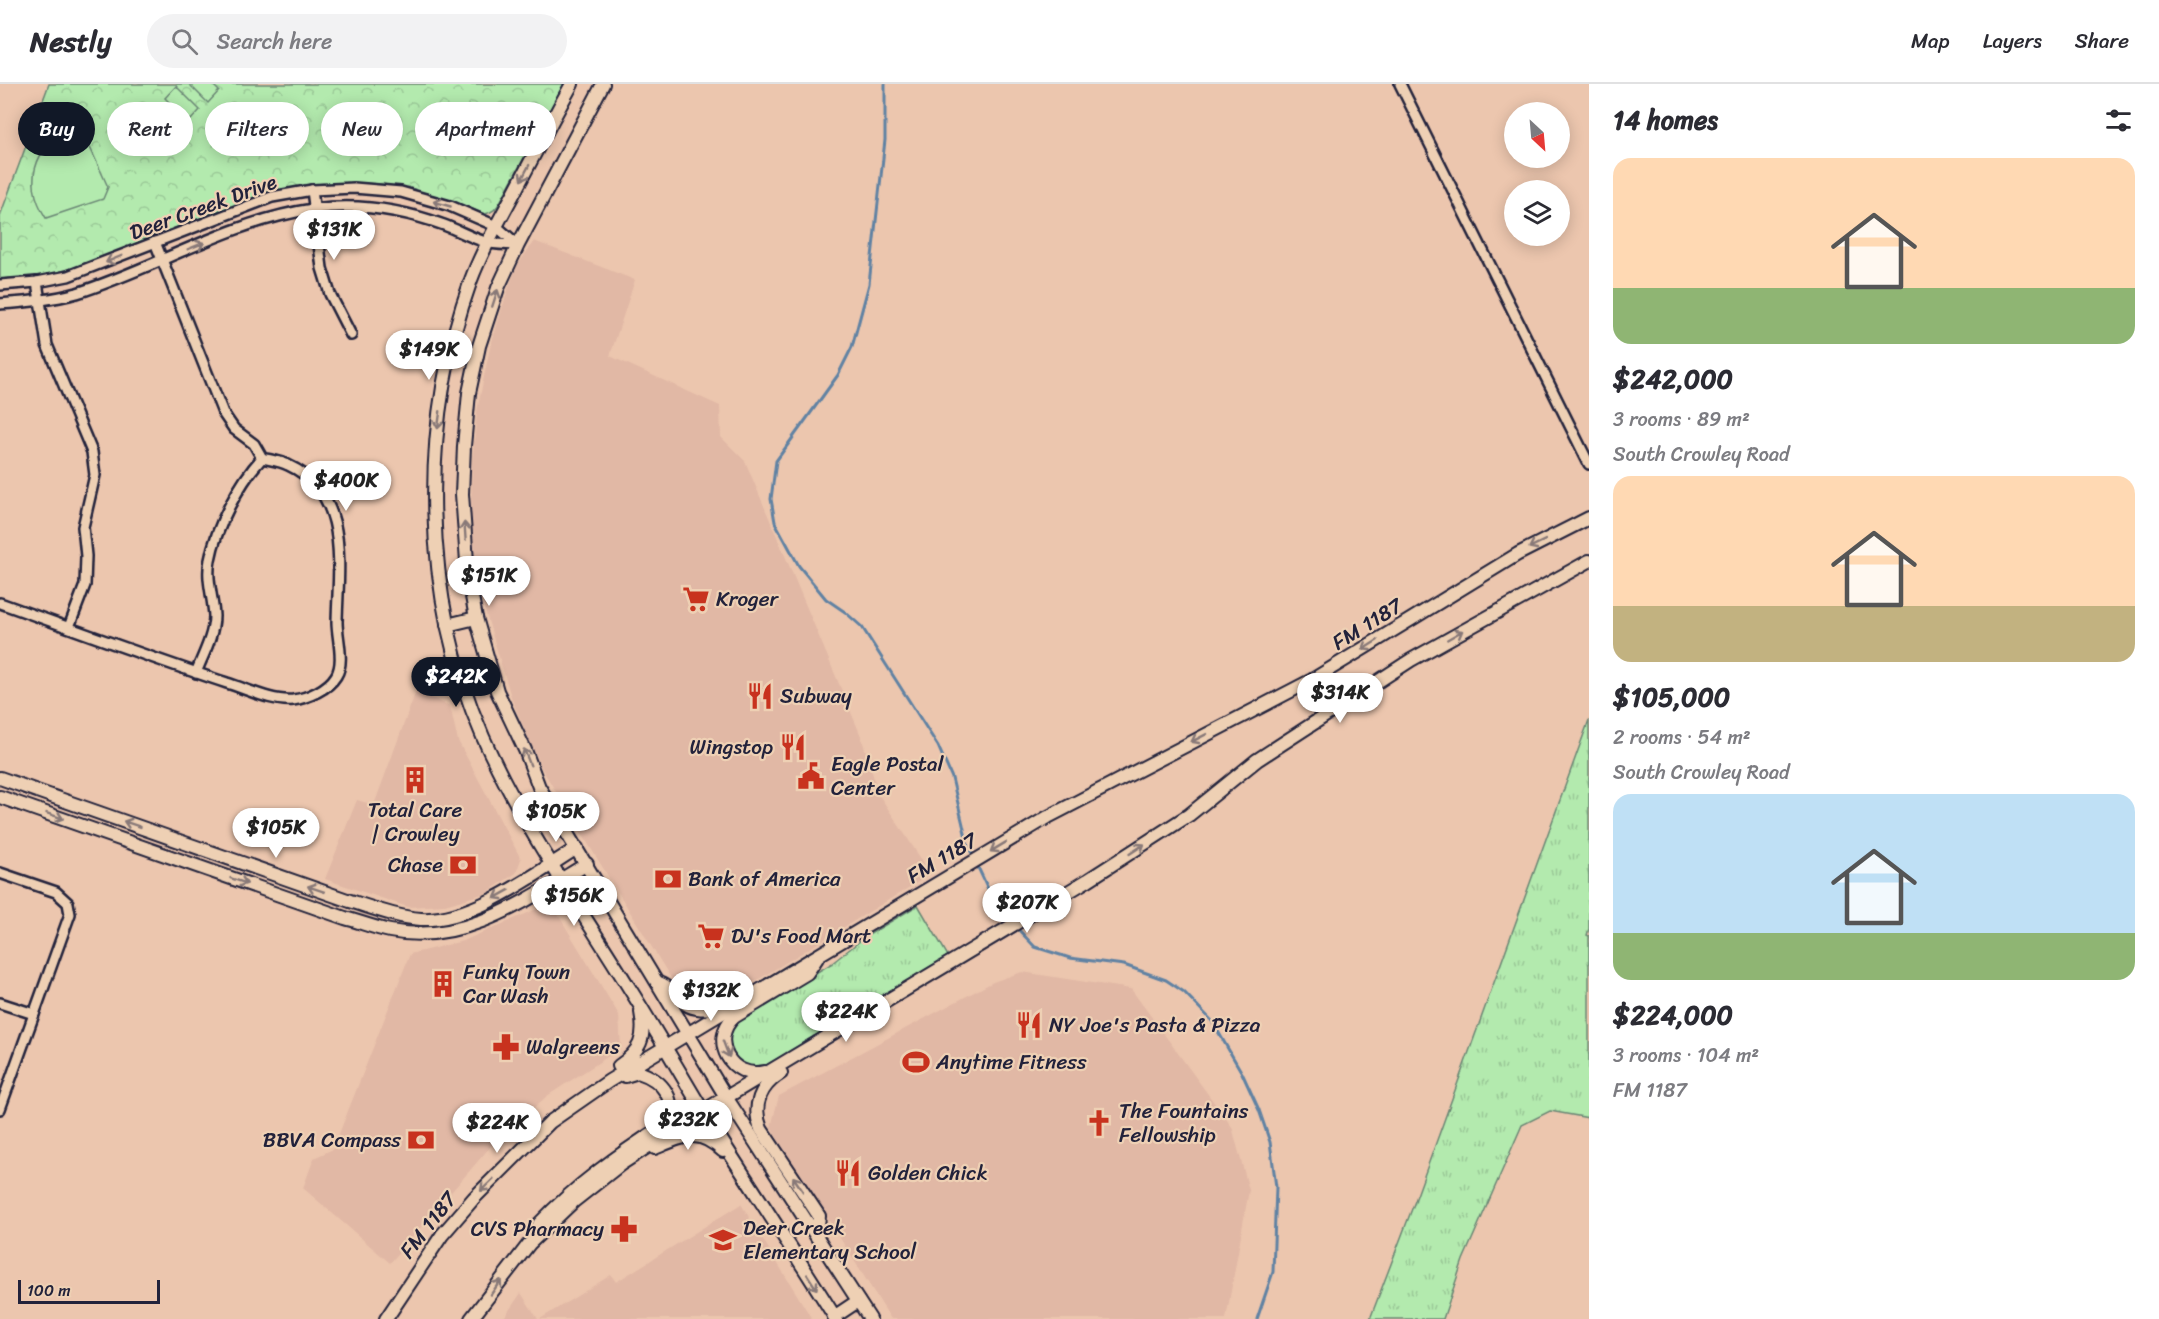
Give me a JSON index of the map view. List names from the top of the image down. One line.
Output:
{"streets":{"main road":["FM 1187"],"street":["Deer Creek Drive"]},"places":{"supermarket":["Kroger","DJ's Food Mart"],"restaurant":["Subway","Wingstop","NY Joe's Pasta & Pizza","Golden Chick"],"public building":["Eagle Postal Center"],"building":["Total Care | Crowley","Funky Town Car Wash"],"bank":["Chase","Bank of America","BBVA Compass"],"pharmacy":["Walgreens","CVS Pharmacy"],"sports":["Anytime Fitness"],"church":["The Fountains Fellowship"],"school or university":["Deer Creek Elementary School"]},"scale_bar":"100 m","north":"bottom right","page":{"header":"Nestly","search":"Search here","nav":["Map","Layers","Share"],"heading":"14 homes","chip":["Buy","Rent","Filters","New","Apartment"],"list":[{"name":"$242,000","note":"3 rooms · 89 m² · South Crowley Road"},{"name":"$105,000","note":"2 rooms · 54 m² · South Crowley Road"},{"name":"$224,000","note":"3 rooms · 104 m² · FM 1187"}],"price":["$131K","$149K","$400K","$151K","$242K","$314K","$105K","$105K","$156K","$207K","$132K","$224K","$232K","$224K"],"scale":"100 m"}}
